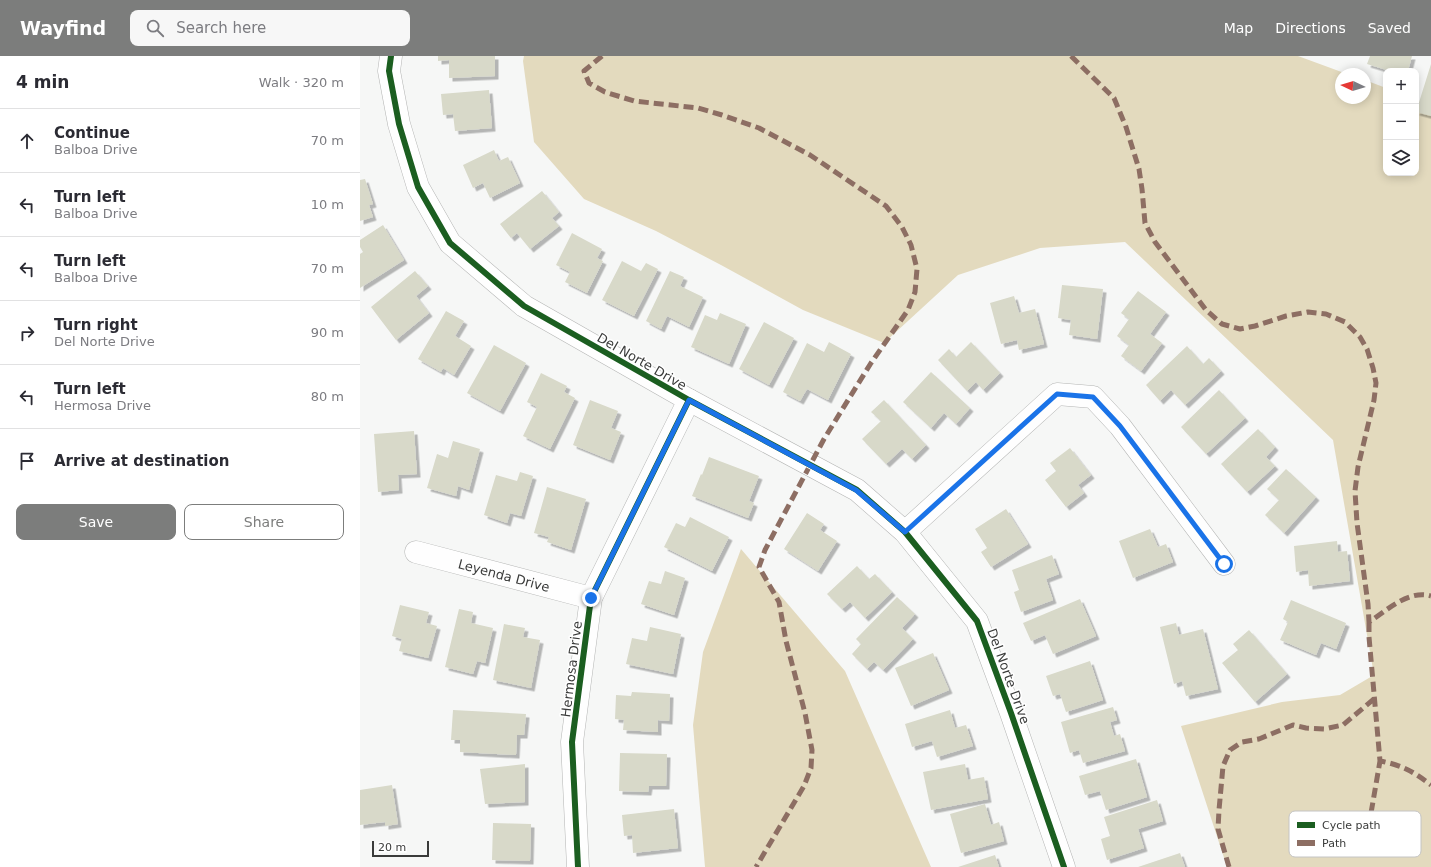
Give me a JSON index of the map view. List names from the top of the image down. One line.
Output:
{"streets":{"street":["Del Norte Drive","Leyenda Drive","Hermosa Drive"]},"crossings":[["Del Norte Drive","Hermosa Drive"],["Leyenda Drive","Hermosa Drive"]],"legend":["Cycle path","Path"],"scale_bar":"20 m","north":"left","page":{"header":"Wayfind","search":"Search here","nav":["Map","Directions","Saved"],"heading":["4 min","Walk · 320 m"],"map_buttons":["+","−"],"list":[["Continue","Balboa Drive","70 m"],["Turn left","Balboa Drive","10 m"],["Turn left","Balboa Drive","70 m"],["Turn right","Del Norte Drive","90 m"],["Turn left","Hermosa Drive","80 m"],"Arrive at destination"],"buttons":["Save","Share"],"scale":"20 m"}}
